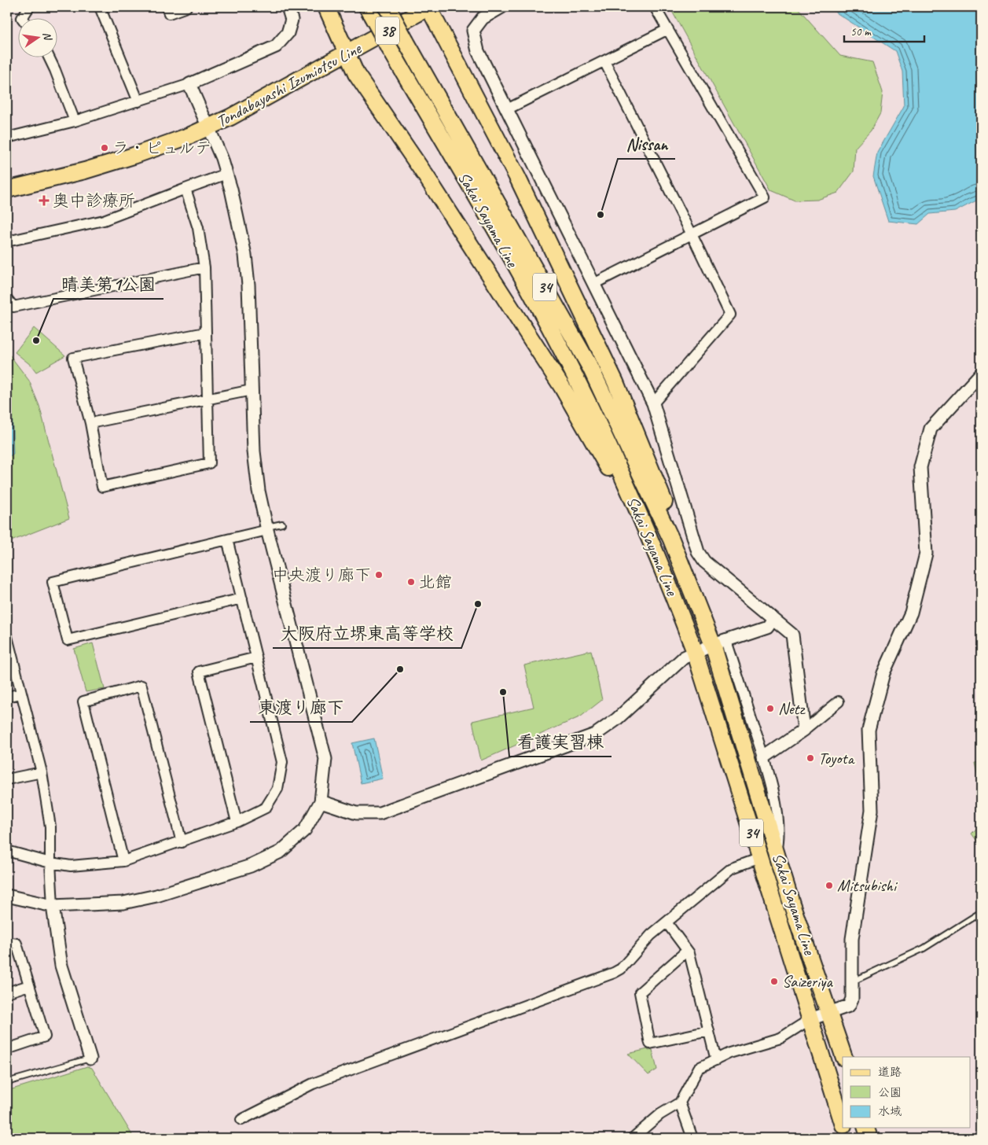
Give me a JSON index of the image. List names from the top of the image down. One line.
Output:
{"streets":{"main road":["38","Tondabayashi Izumiotsu Line","Sakai Sayama Line","34"]},"places":{"other":["ラ・ピュルテ","Nissan","晴美第1公園","中央渡り廊下","北館","大阪府立堺東高等学校","東渡り廊下","看護実習棟","Netz","Toyota","Mitsubishi","Saizeriya"],"health":["奥中診療所"]},"legend":["道路","公園","水域"],"scale_bar":"50 m","north":"right"}
